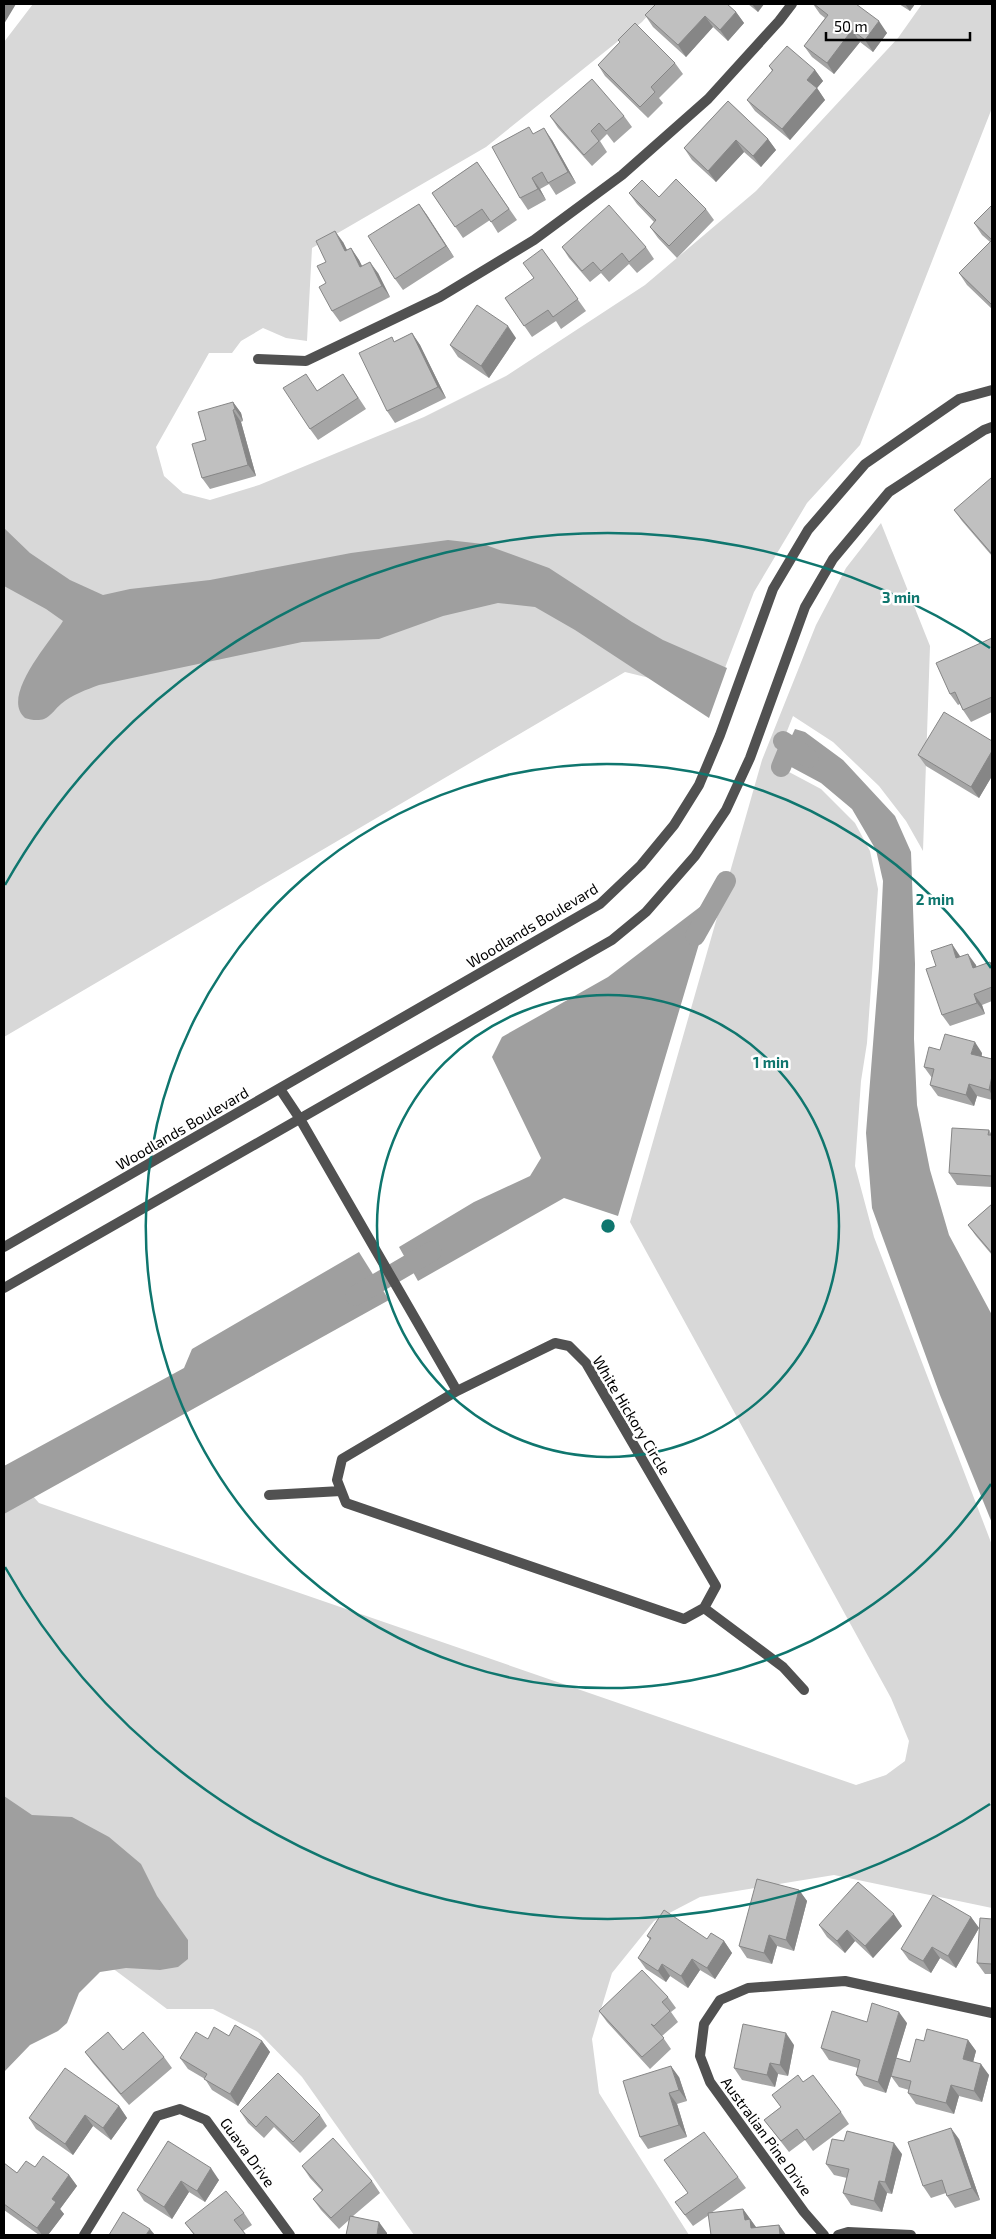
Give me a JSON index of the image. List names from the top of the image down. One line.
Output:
{"streets":{"street":["Woodlands Boulevard","White Hickory Circle","Australian Pine Drive","Guava Drive"]},"scale_bar":"50 m","rings":["3 min","2 min","1 min"]}
